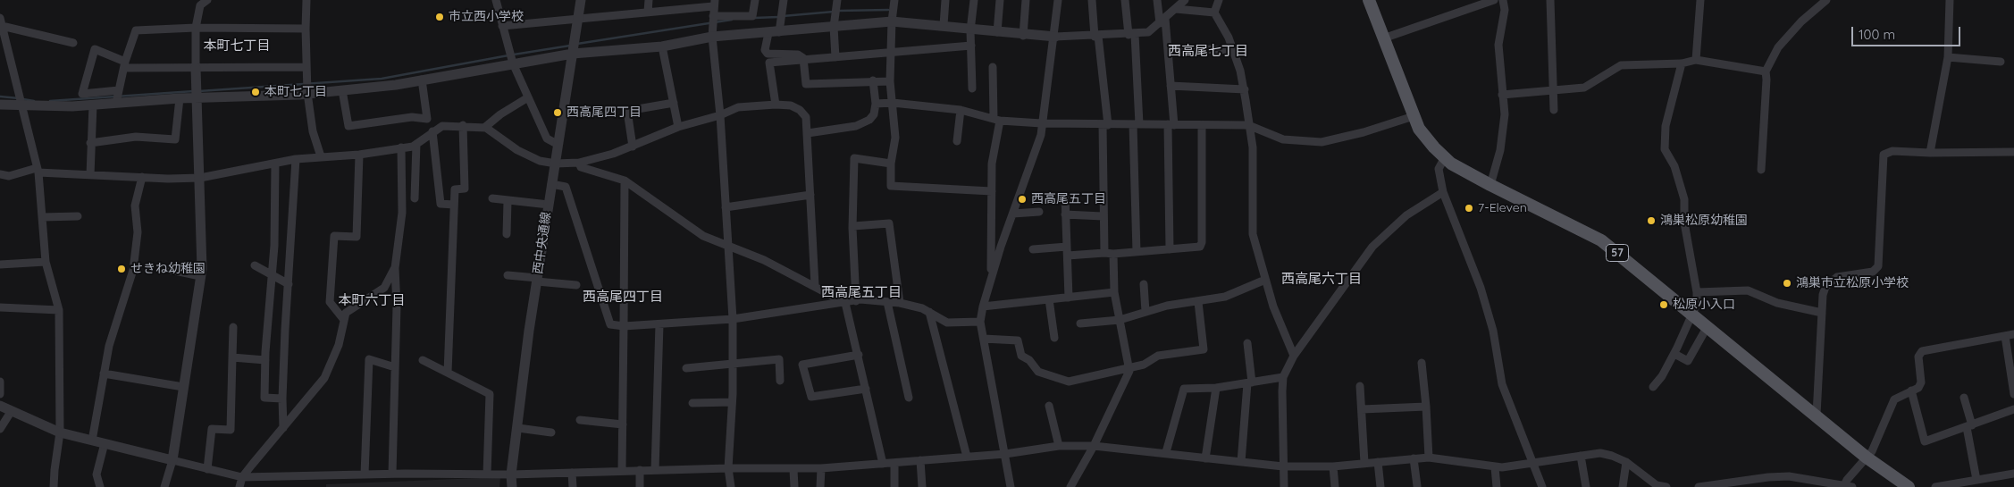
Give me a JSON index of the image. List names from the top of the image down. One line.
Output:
{"streets":{"main road":["57"],"street":["西中央通線"]},"districts":["本町七丁目","西高尾七丁目","西高尾六丁目","西高尾五丁目","西高尾四丁目","本町六丁目"],"places":["市立西小学校","本町七丁目","西高尾四丁目","西高尾五丁目","7-Eleven","鴻巣松原幼稚園","せきね幼稚園","鴻巣市立松原小学校","松原小入口"],"scale_bar":"100 m"}
